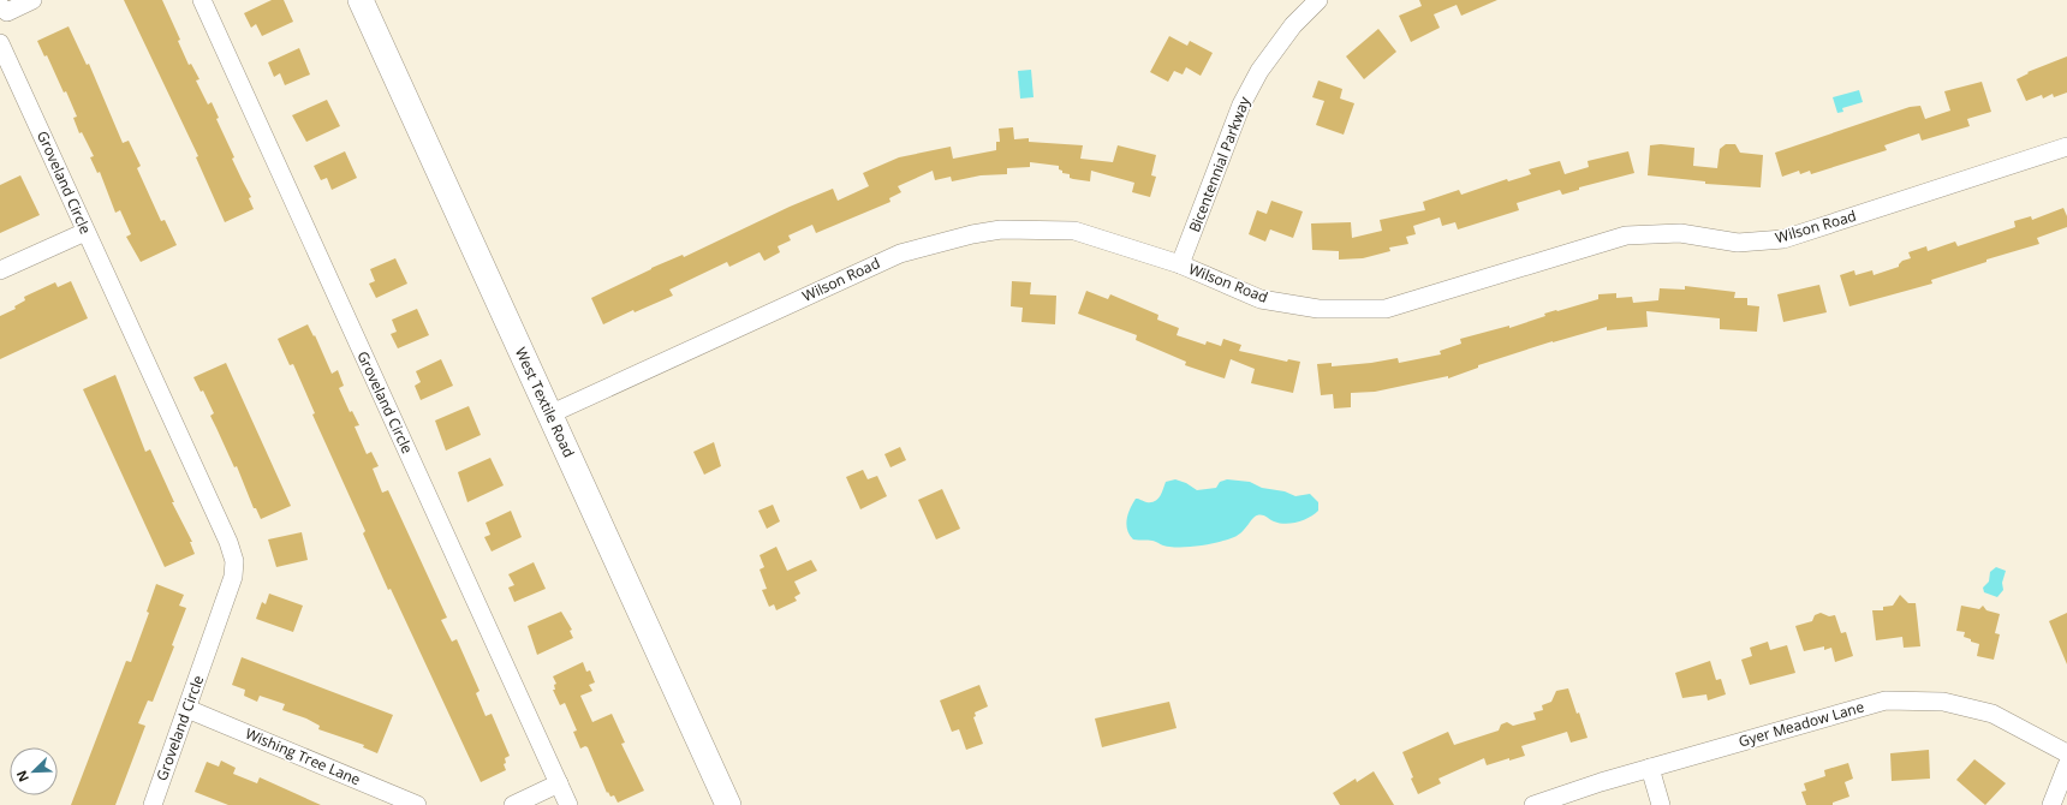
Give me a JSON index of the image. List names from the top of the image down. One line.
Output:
{"streets":{"main road":["West Textile Road"],"street":["Bicentennial Parkway","Groveland Circle","Wilson Road","Gyer Meadow Lane","Wishing Tree Lane"]},"crossings":[["Bicentennial Parkway","Wilson Road"],["Groveland Circle","Wishing Tree Lane"],["Wilson Road","West Textile Road"]],"north":"bottom left"}
